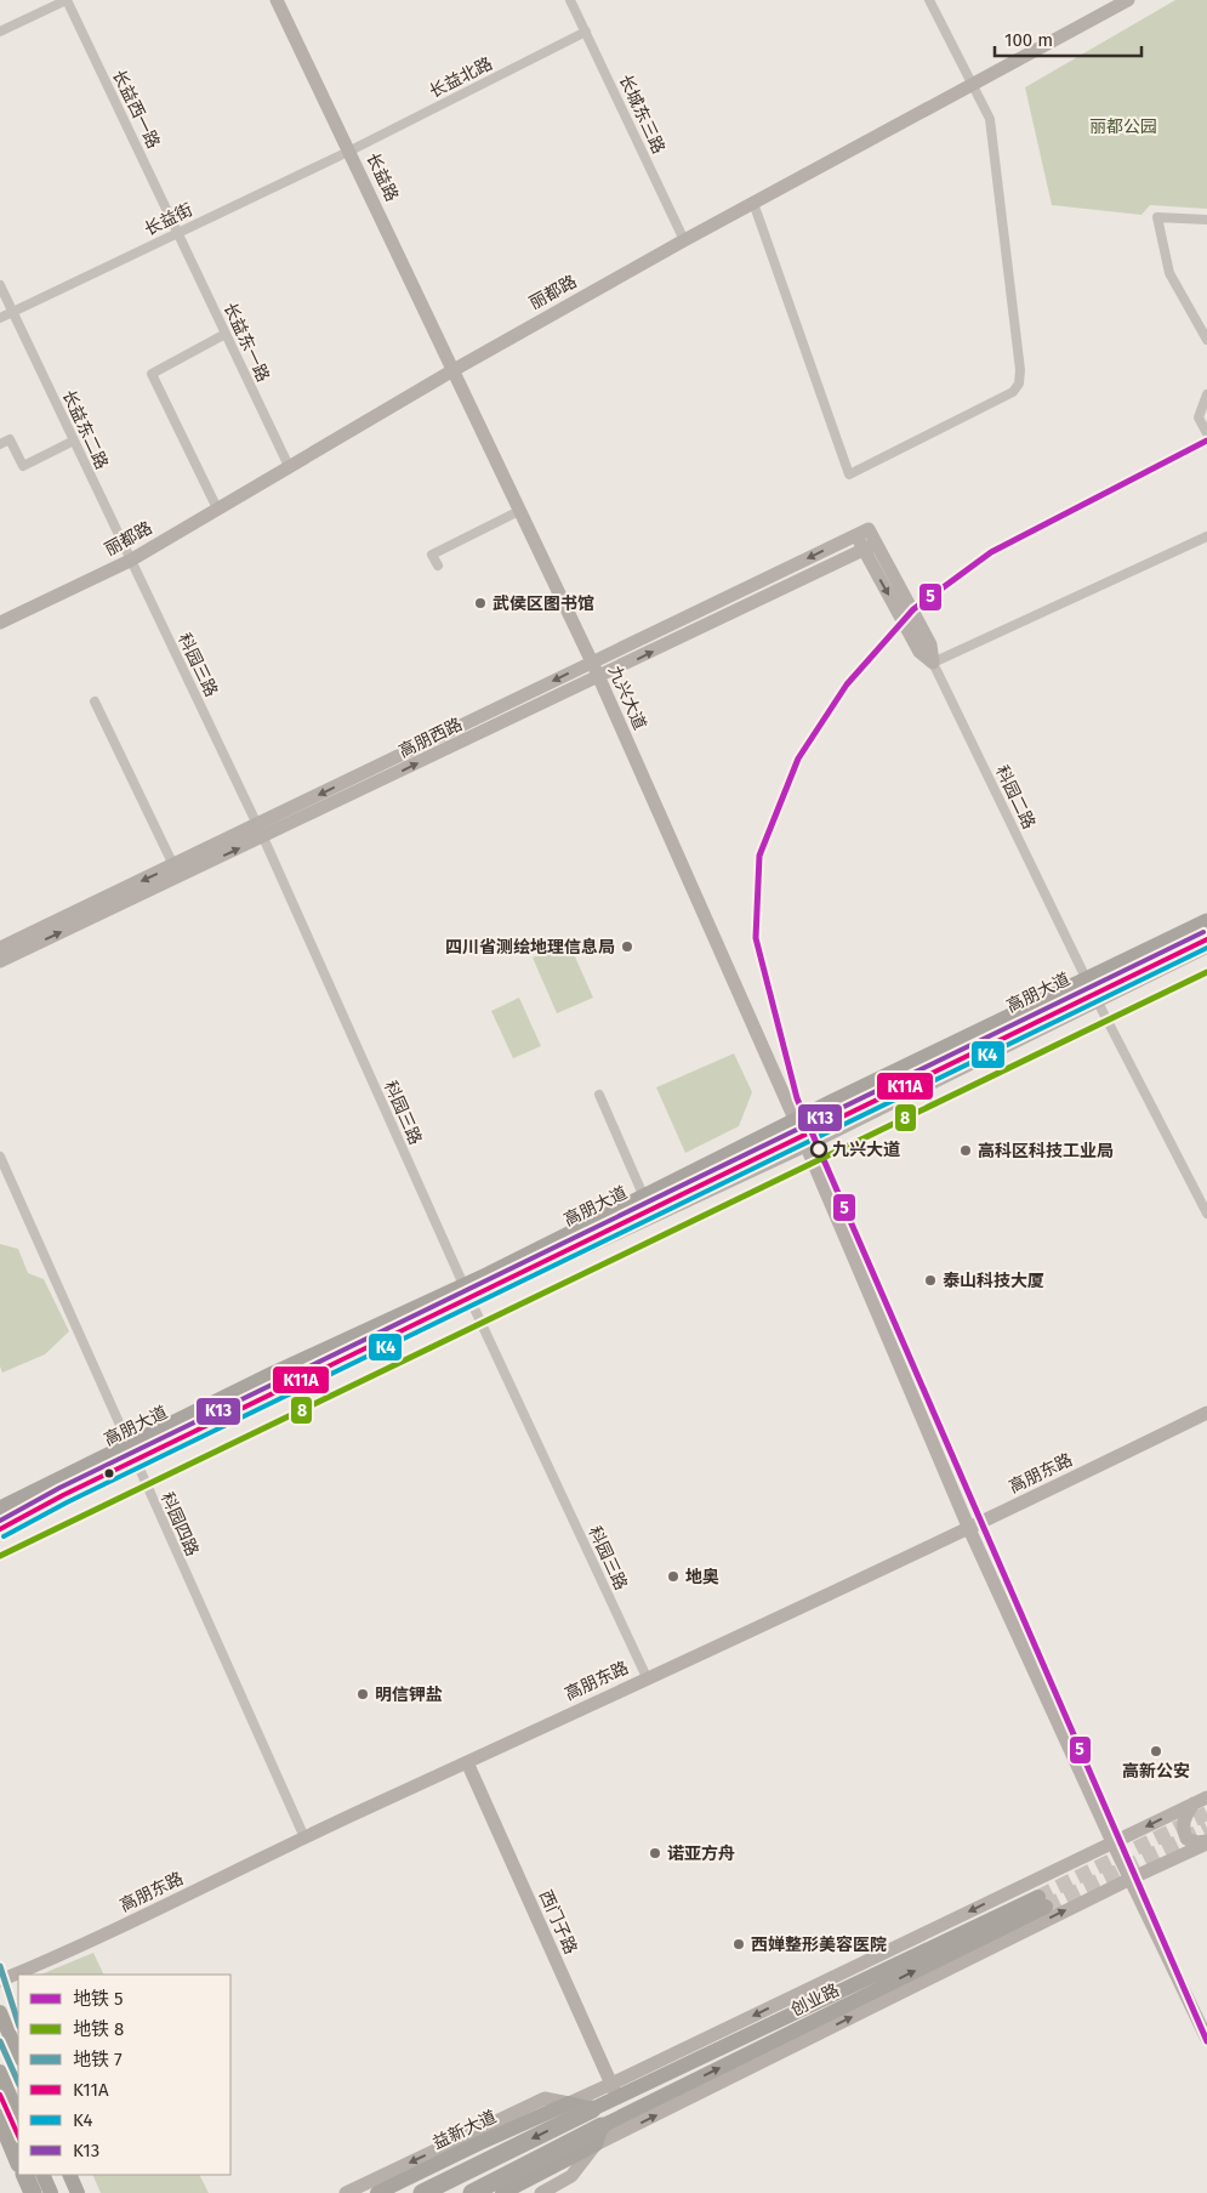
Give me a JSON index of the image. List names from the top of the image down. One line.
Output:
{"streets":{"main road":["创业路","益新大道"],"street":["长益北路","长益西一路","长城东三路","长益路","长益街","丽都路","长益东一路","长益东二路","科园三路","九兴大道","高朋西路","科园二路","高朋大道","高朋东路","科园四路","西门子路"]},"crossings":[["长益北路","长城东三路"],["长益北路","长益路"],["长益北路","长益街"],["长益西一路","长益街"],["长益西一路","长益东一路"],["长城东三路","丽都路"],["长益路","长益街"],["长益路","丽都路"],["长益路","九兴大道"],["长益街","长益东一路"],["长益街","长益东二路"],["丽都路","长益东一路"],["丽都路","长益东二路"],["丽都路","科园三路"],["丽都路","九兴大道"],["长益东二路","科园三路"],["科园三路","高朋西路"],["科园三路","高朋大道"],["科园三路","高朋东路"],["九兴大道","高朋西路"],["九兴大道","高朋大道"],["九兴大道","高朋东路"],["科园二路","高朋大道"],["高朋大道","科园四路"],["高朋东路","科园四路"],["高朋东路","西门子路"],["西门子路","创业路"]],"parks":["丽都公园"],"places":["武侯区图书馆","四川省测绘地理信息局","九兴大道","高科区科技工业局","泰山科技大厦","地奥","明信钾盐","高新公安","诺亚方舟","西婵整形美容医院"],"lines":["metro line 5","transit line K13","transit line K11A","transit line K4","metro line 8","metro line 7"],"legend":["地铁 5","地铁 8","地铁 7","K11A","K4","K13"],"scale_bar":"100 m"}
